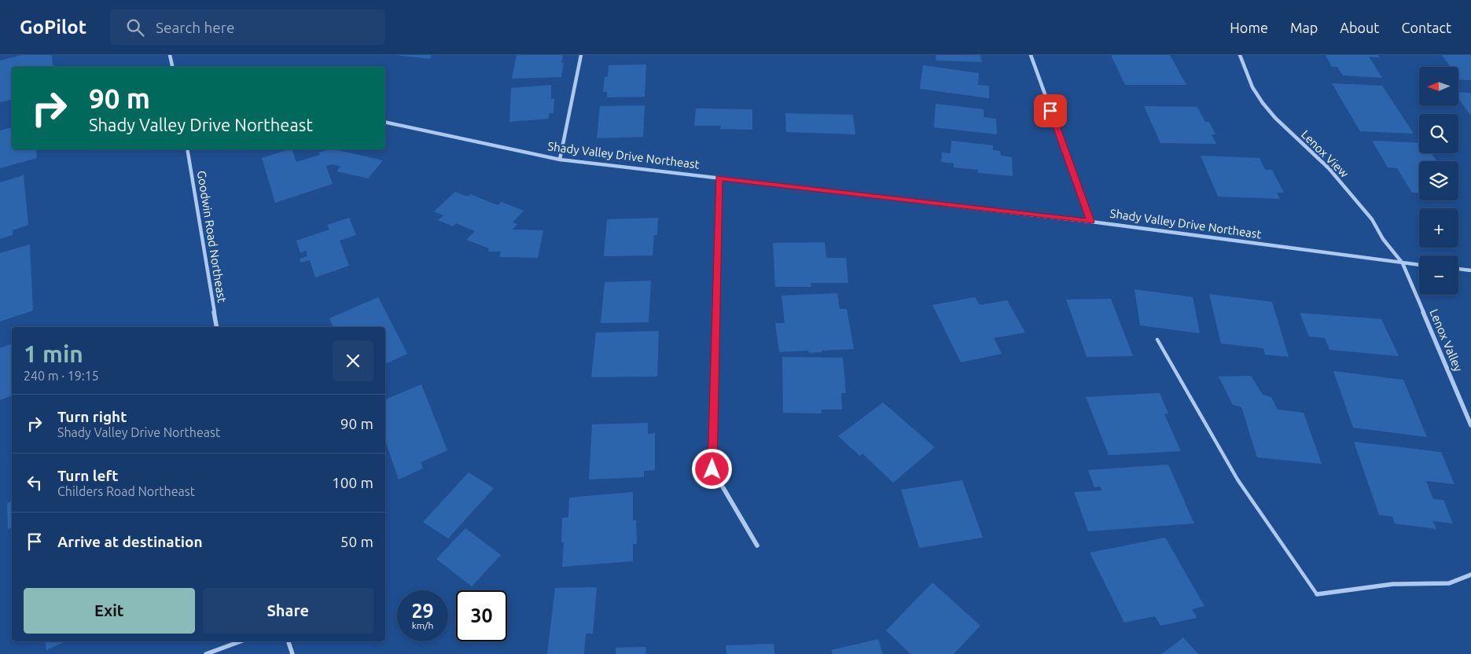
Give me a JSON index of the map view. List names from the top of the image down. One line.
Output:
{"streets":{"street":["Lenox View","Shady Valley Drive Northeast","Goodwin Road Northeast","Lenox Valley"]},"crossings":[["Lenox View","Shady Valley Drive Northeast"],["Lenox View","Lenox Valley"],["Shady Valley Drive Northeast","Lenox Valley"]],"north":"left","page":{"header":"GoPilot","search":"Search here","nav":["Home","Map","About","Contact"],"map_buttons":["+","−"],"turn":["90 m","Shady Valley Drive Northeast"],"heading":["1 min","240 m · 19:15"],"list":[{"name":"Turn right","note":"Shady Valley Drive Northeast","value":"90 m"},{"name":"Turn left","note":"Childers Road Northeast","value":"100 m"},{"name":"Arrive at destination","value":"50 m"}],"buttons":["Exit","Share"],"speed":"29 km/h","limit":"30"}}
